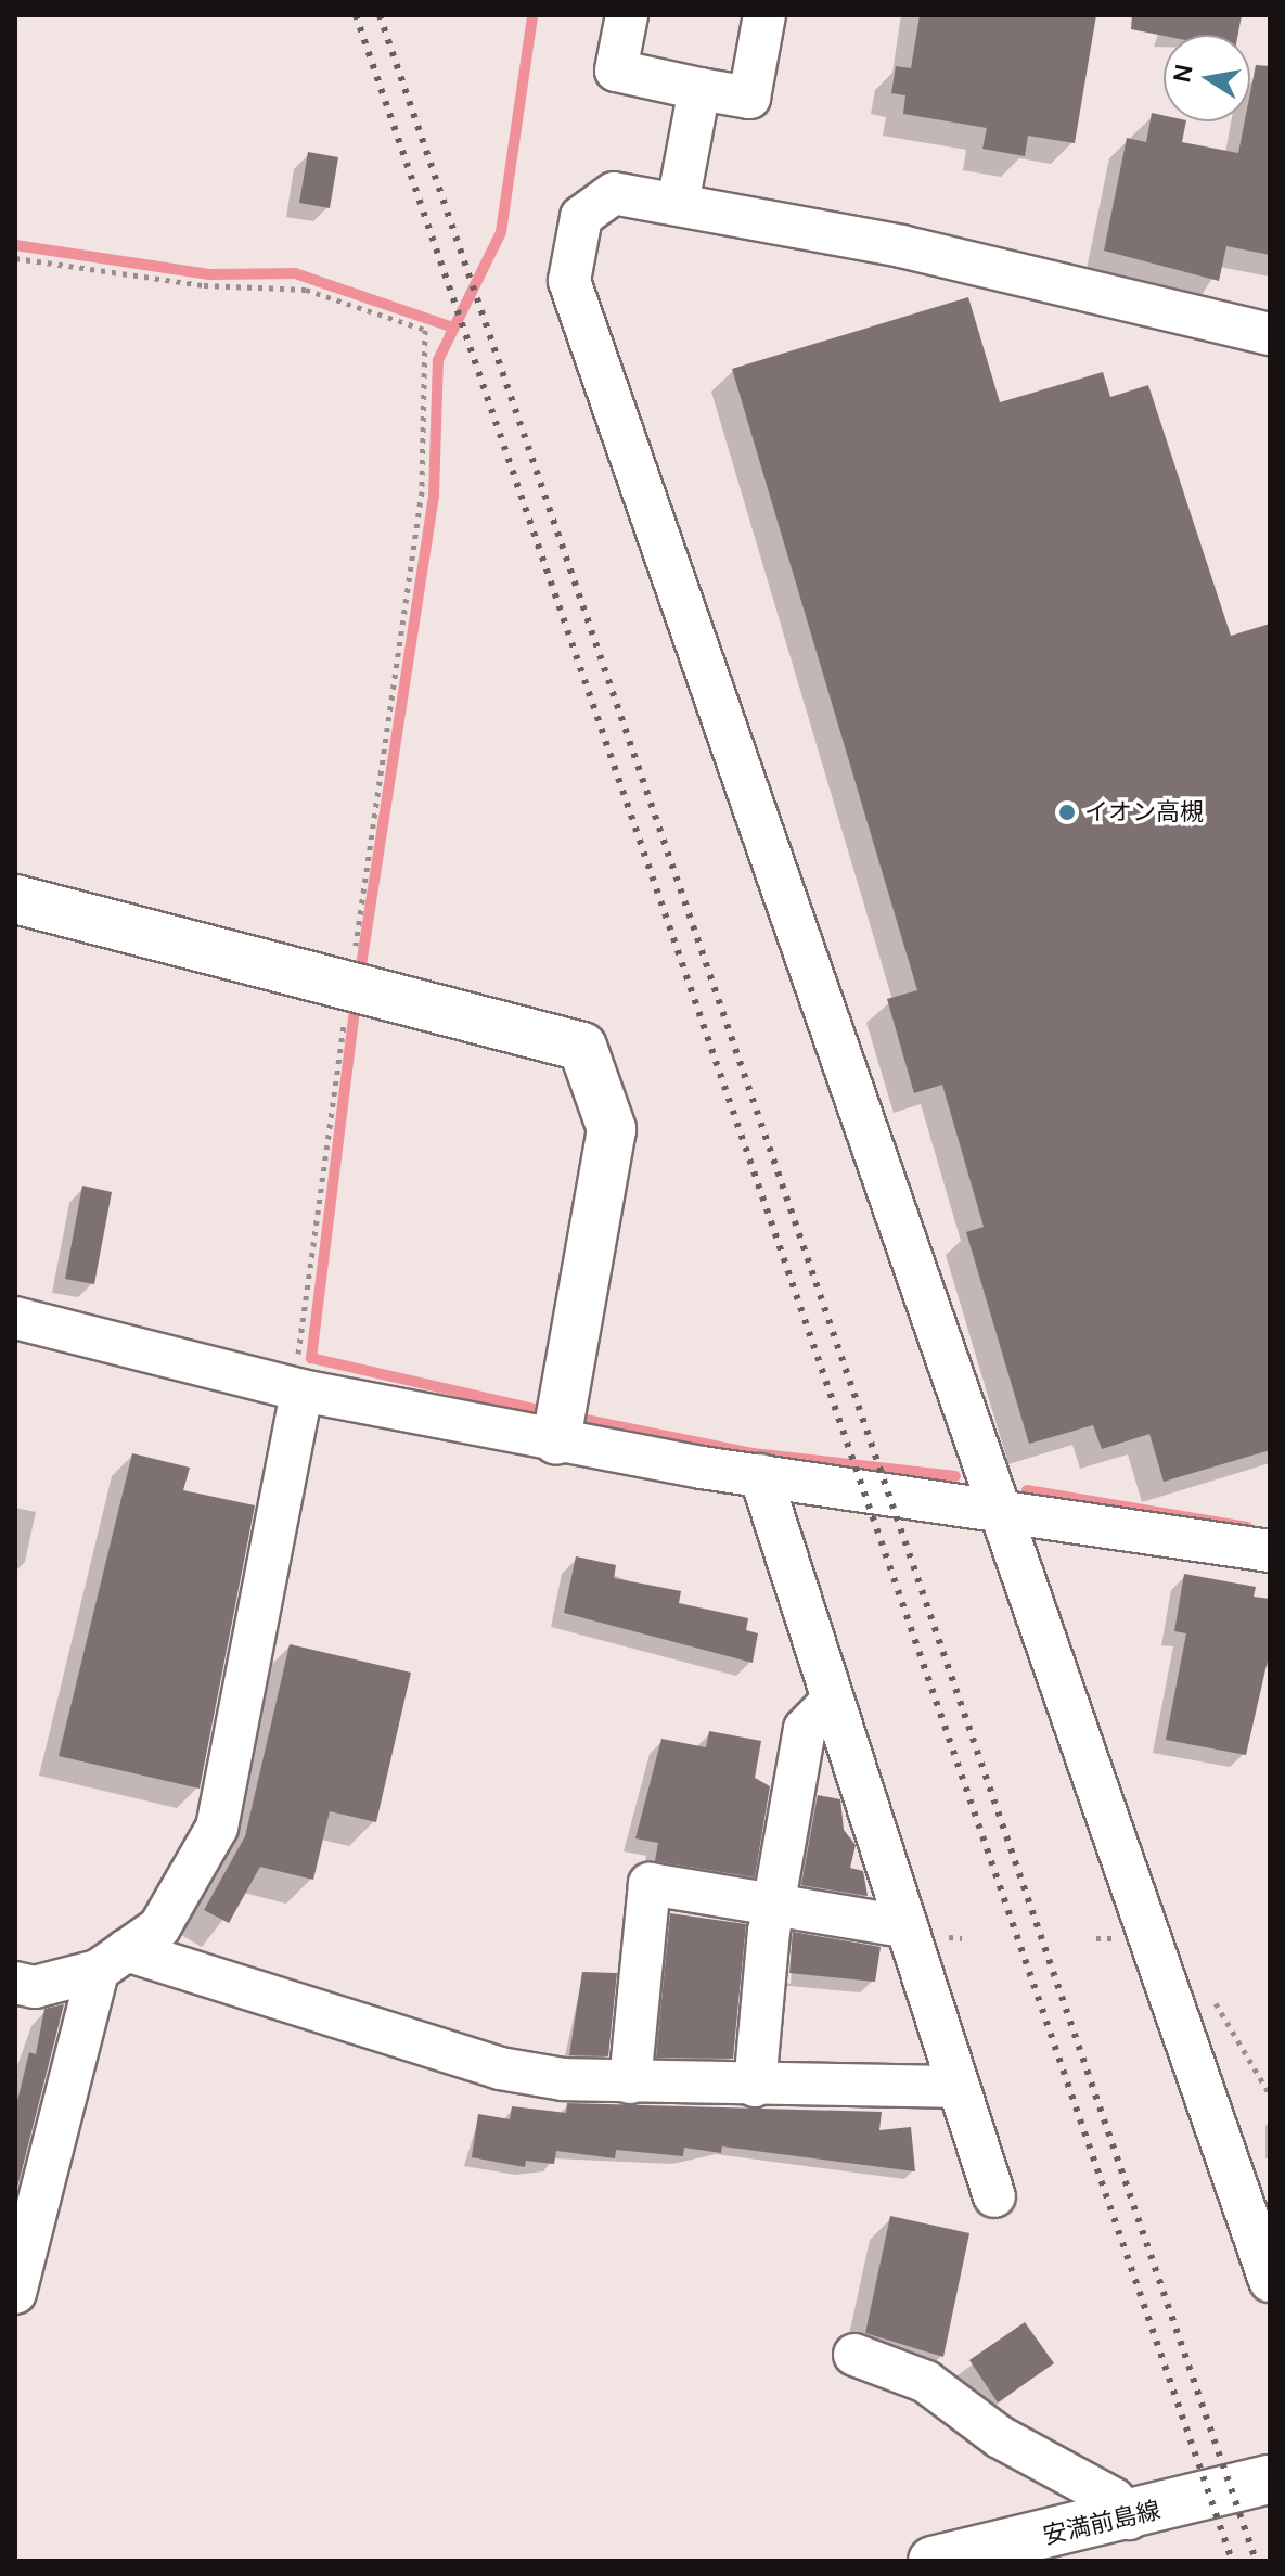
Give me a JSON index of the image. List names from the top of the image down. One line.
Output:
{"streets":{"street":["安満前島線"]},"places":["イオン高槻"],"north":"left"}
